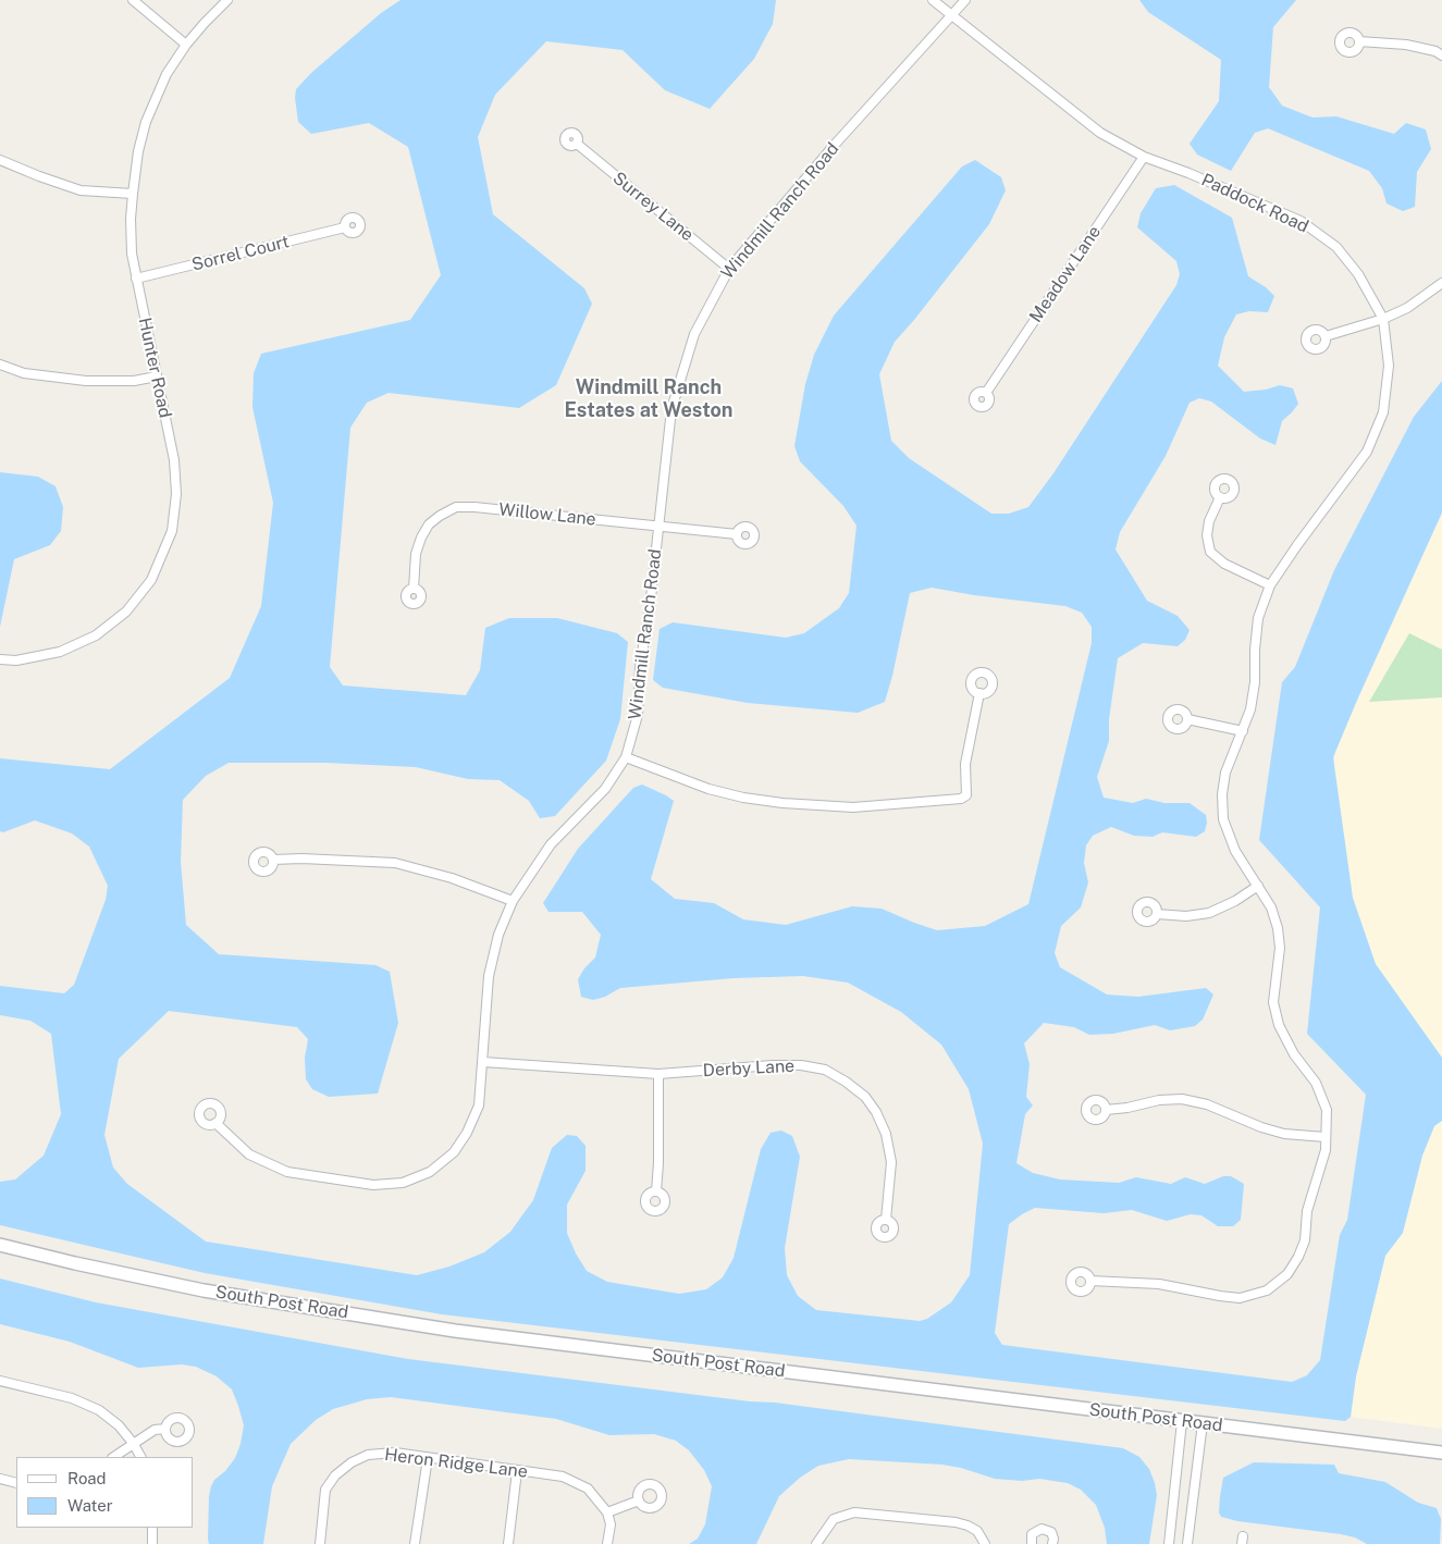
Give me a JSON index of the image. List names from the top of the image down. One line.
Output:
{"streets":{"street":["Paddock Road","Surrey Lane","Windmill Ranch Road","Sorrel Court","Meadow Lane","Hunter Road","Willow Lane","Derby Lane","South Post Road","Heron Ridge Lane"]},"crossings":[["Paddock Road","Windmill Ranch Road"],["Paddock Road","Meadow Lane"],["Surrey Lane","Windmill Ranch Road"],["Windmill Ranch Road","Willow Lane"],["Windmill Ranch Road","Derby Lane"],["Sorrel Court","Hunter Road"]],"districts":["Windmill Ranch Estates at Weston"],"legend":["Road","Water"]}
